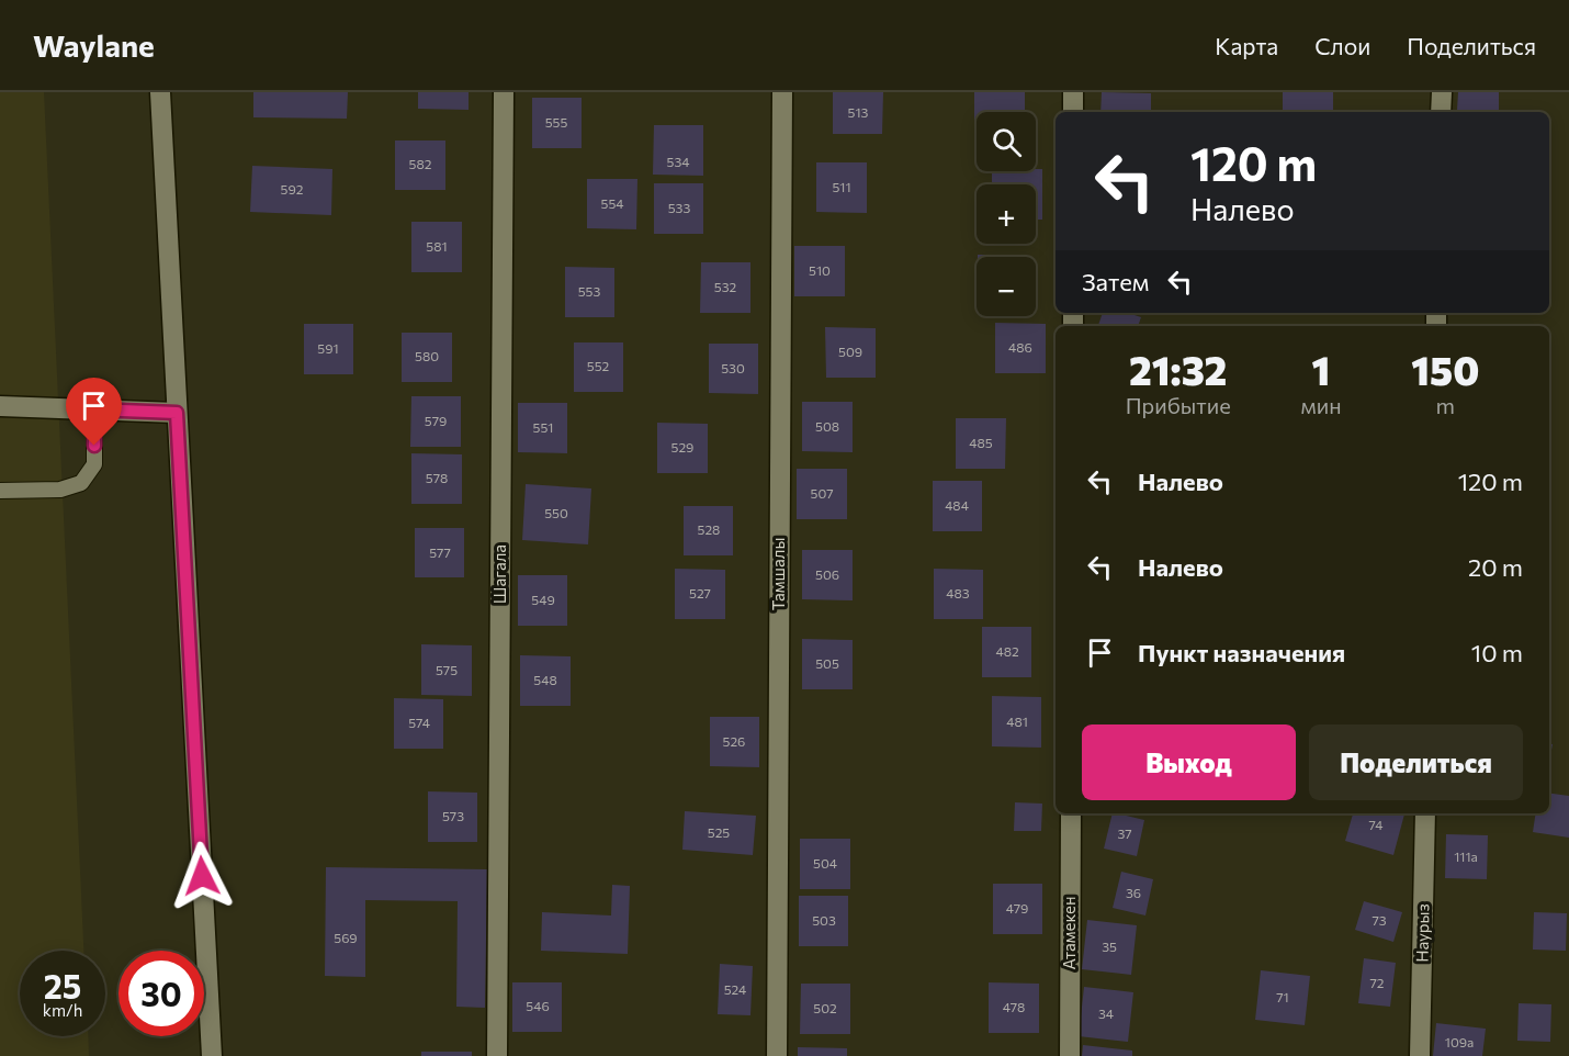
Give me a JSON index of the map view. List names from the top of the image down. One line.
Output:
{"streets":{"street":["Шагала","Тамшалы","Атамекен","Наурыз"]},"house_numbers":["513","555","534","582","511","592","554","533","581","510","532","553","486","591","509","580","552","530","579","508","551","485","529","578","507","484","550","528","577","506","527","483","549","482","505","575","548","481","574","526","573","74","525","37","111а","504","36","479","503","73","569","35","72","524","71","546","478","502","34","109а"],"page":{"header":"Waylane","nav":["Карта","Слои","Поделиться"],"map_buttons":["+","−"],"turn":["120 m","Налево"],"then":"Затем","eta":["21:32","Прибытие","1","мин","150","m"],"list":[{"name":"Налево","value":"120 m"},{"name":"Налево","value":"20 m"},{"name":"Пункт назначения","value":"10 m"}],"buttons":["Выход","Поделиться"],"speed":"25 km/h","limit":"30"}}
